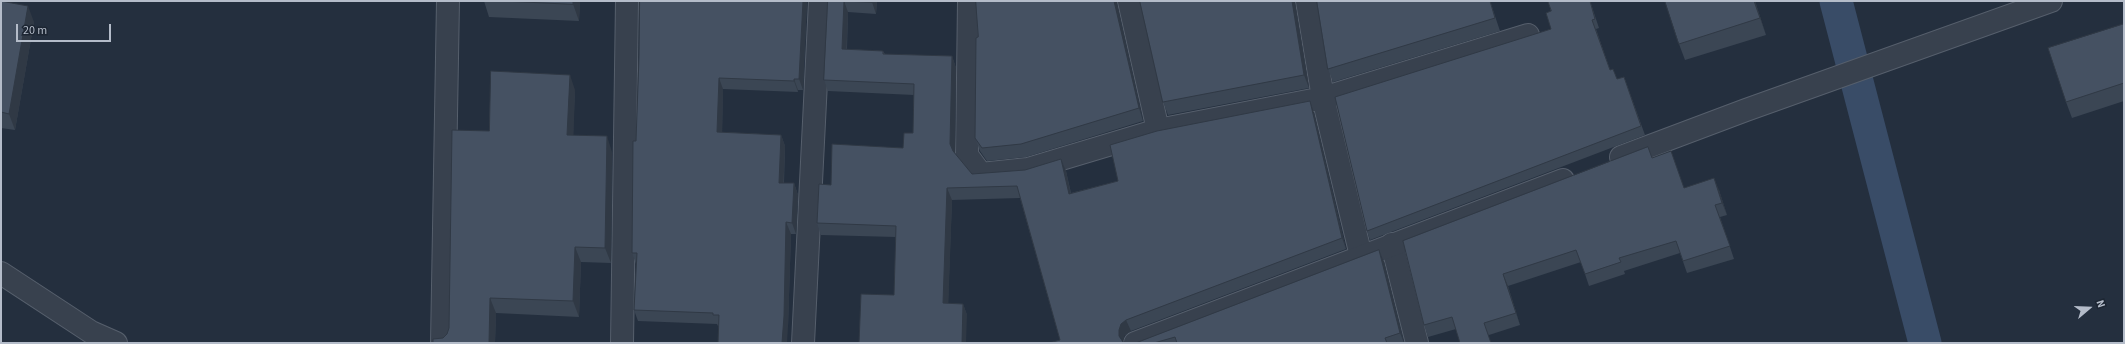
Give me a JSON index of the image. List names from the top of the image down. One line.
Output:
{"scale_bar":"20 m","north":"right"}
